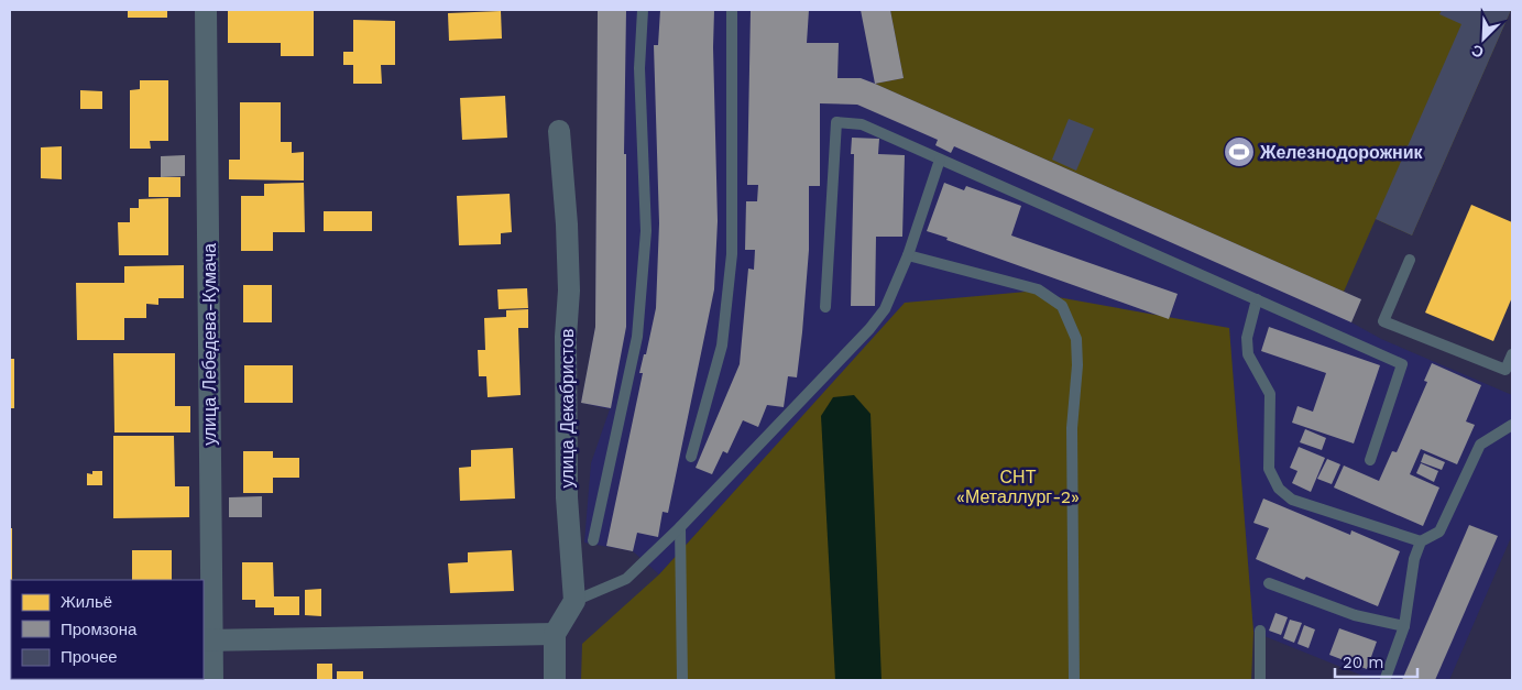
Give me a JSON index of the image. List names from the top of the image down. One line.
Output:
{"streets":{"street":["улица Лебедева-Кумача","улица Декабристов"]},"parks":["СНТ «Металлург-2»"],"places":{"sports":["Железнодорожник"]},"legend":["Жильё","Промзона","Прочее"],"scale_bar":"20 m","north":"bottom left"}
